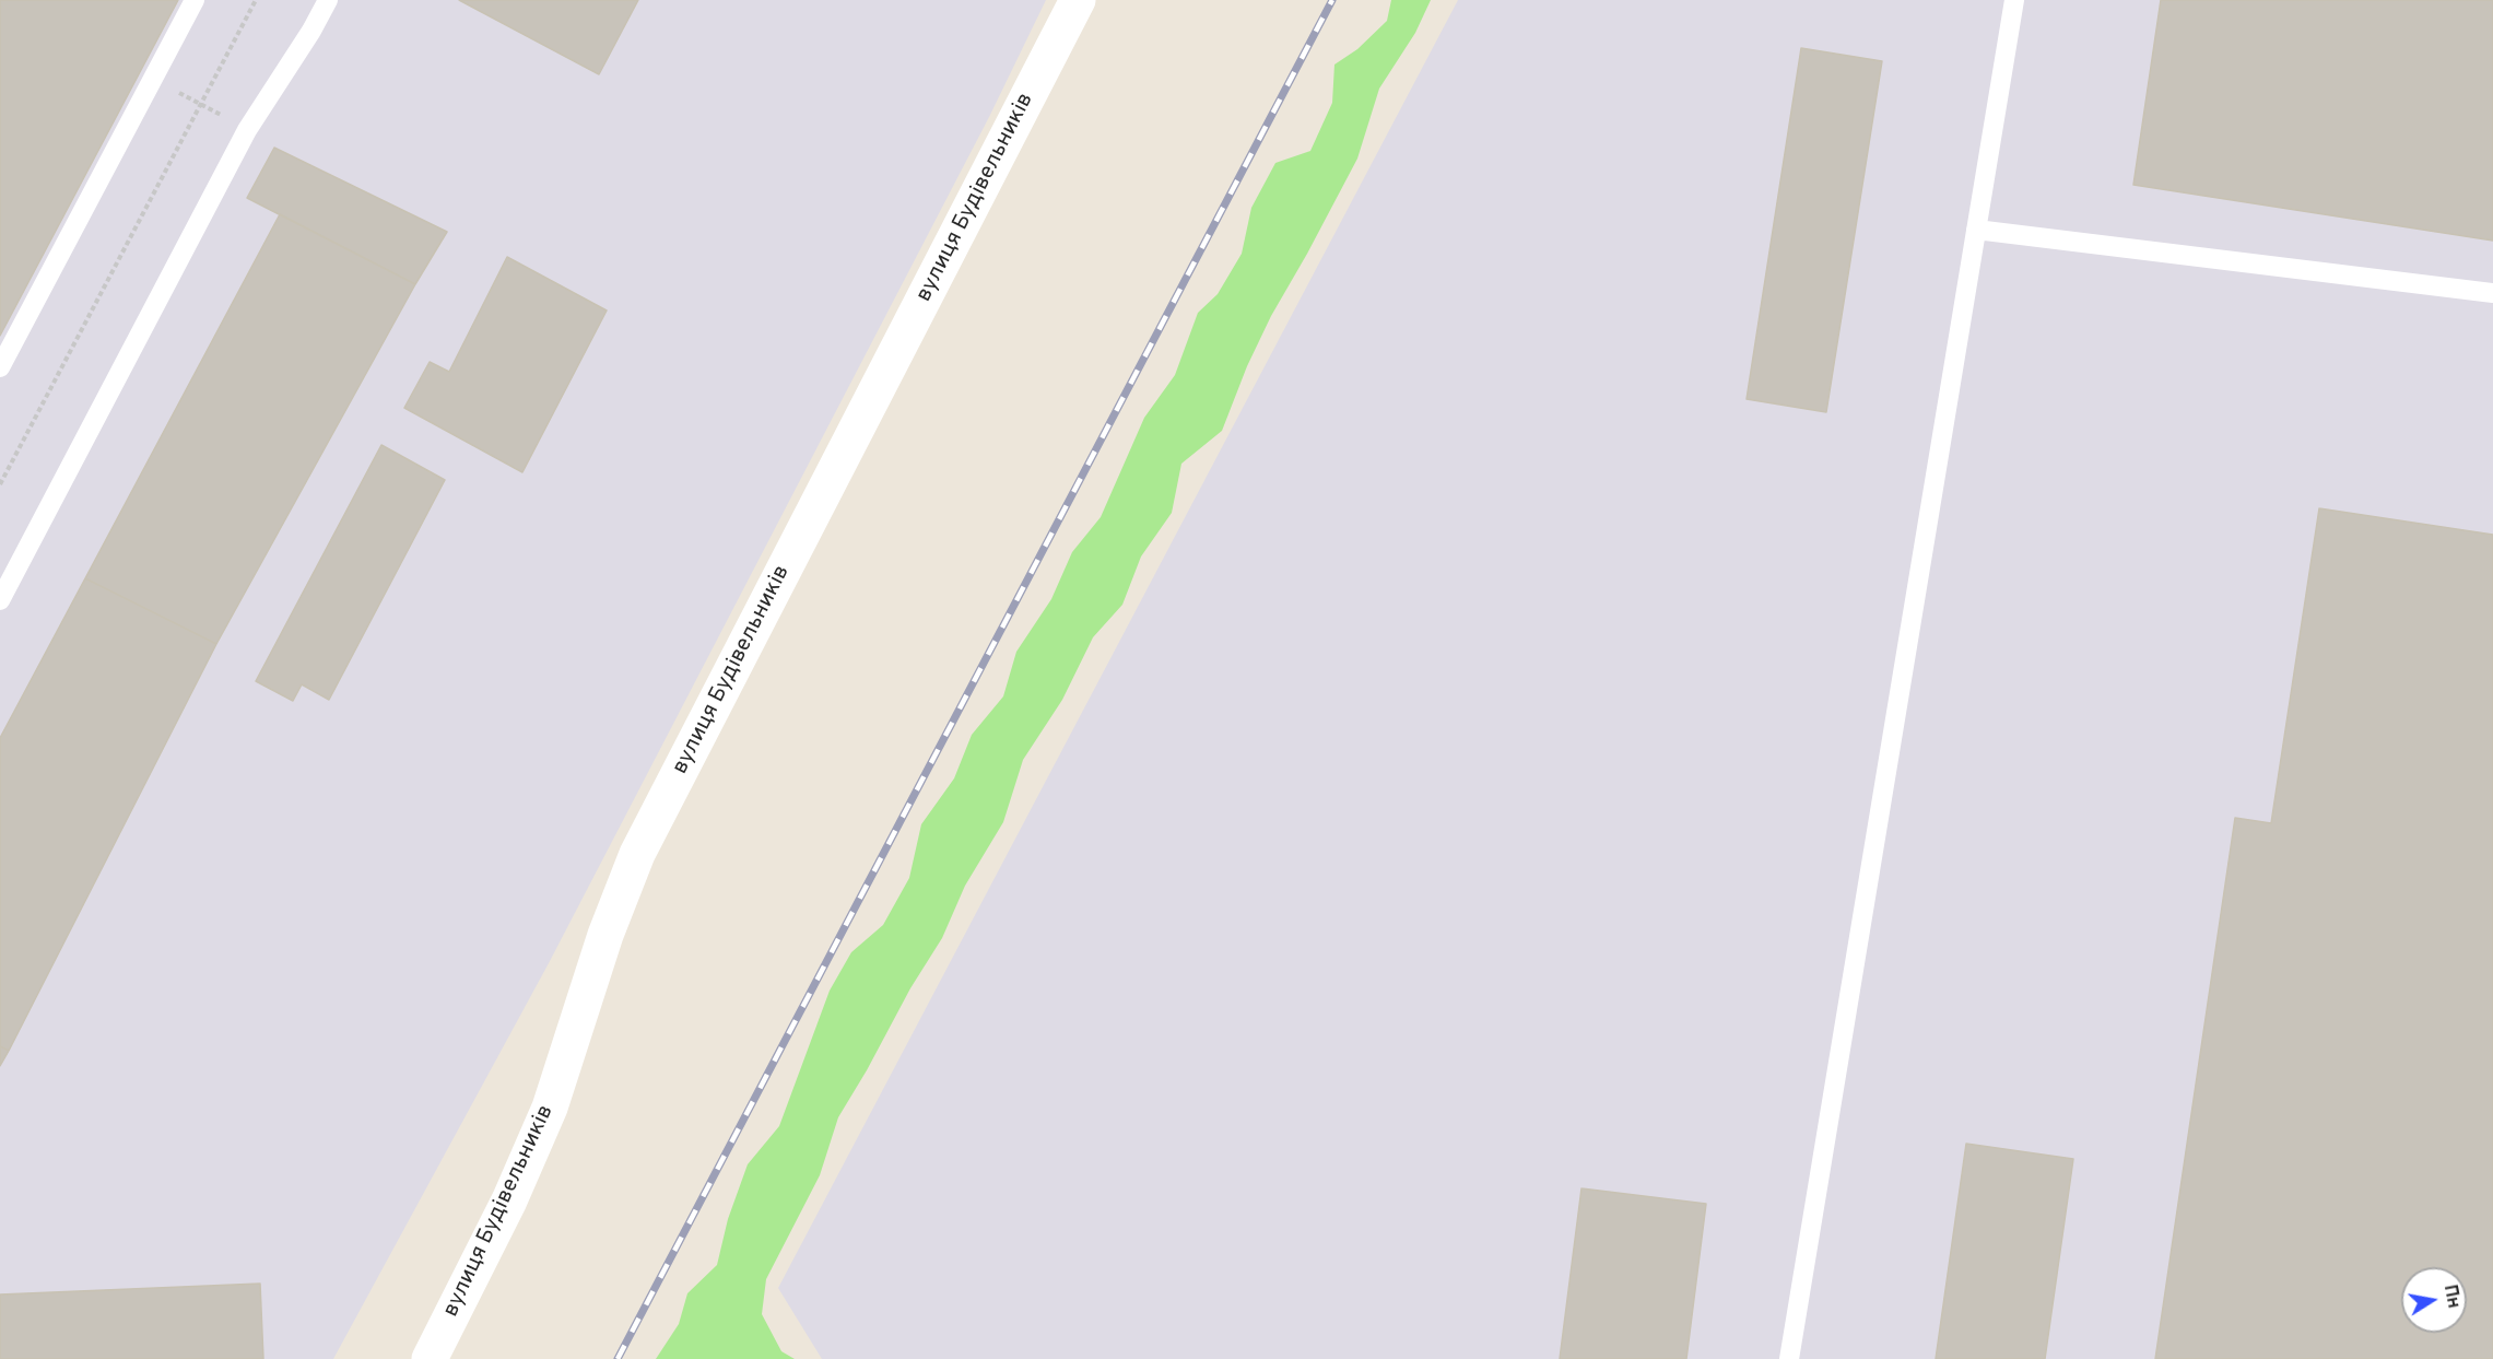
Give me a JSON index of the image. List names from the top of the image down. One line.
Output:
{"streets":{"street":["вулиця Будівельників"]},"north":"right"}
